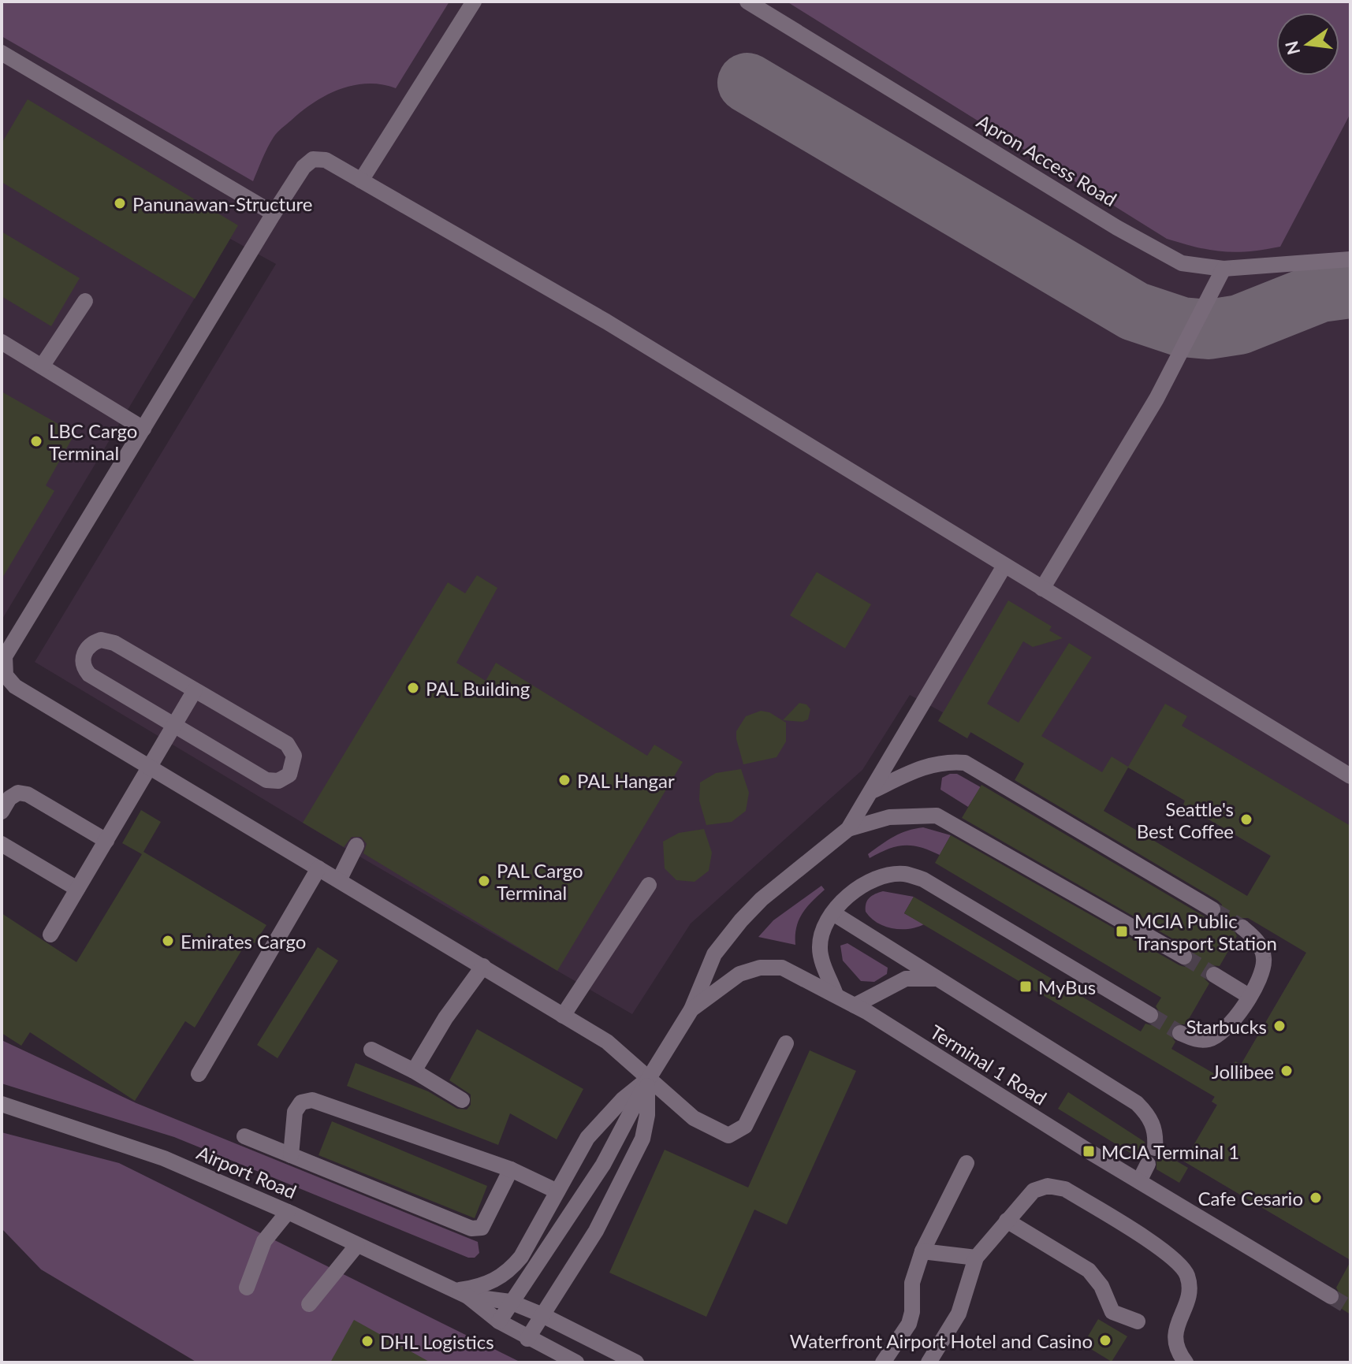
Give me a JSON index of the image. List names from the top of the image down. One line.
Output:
{"streets":{"street":["Apron Access Road","Terminal 1 Road","Airport Road"]},"crossings":[["Terminal 1 Road","Airport Road"]],"places":{"other":["Panunawan-Structure","LBC Cargo Terminal","PAL Building","PAL Hangar","Seattle's Best Coffee","PAL Cargo Terminal","Emirates Cargo","Starbucks","Jollibee","Cafe Cesario","Waterfront Airport Hotel and Casino","DHL Logistics"],"transit":["MCIA Public Transport Station","MyBus","MCIA Terminal 1"]},"north":"left"}
